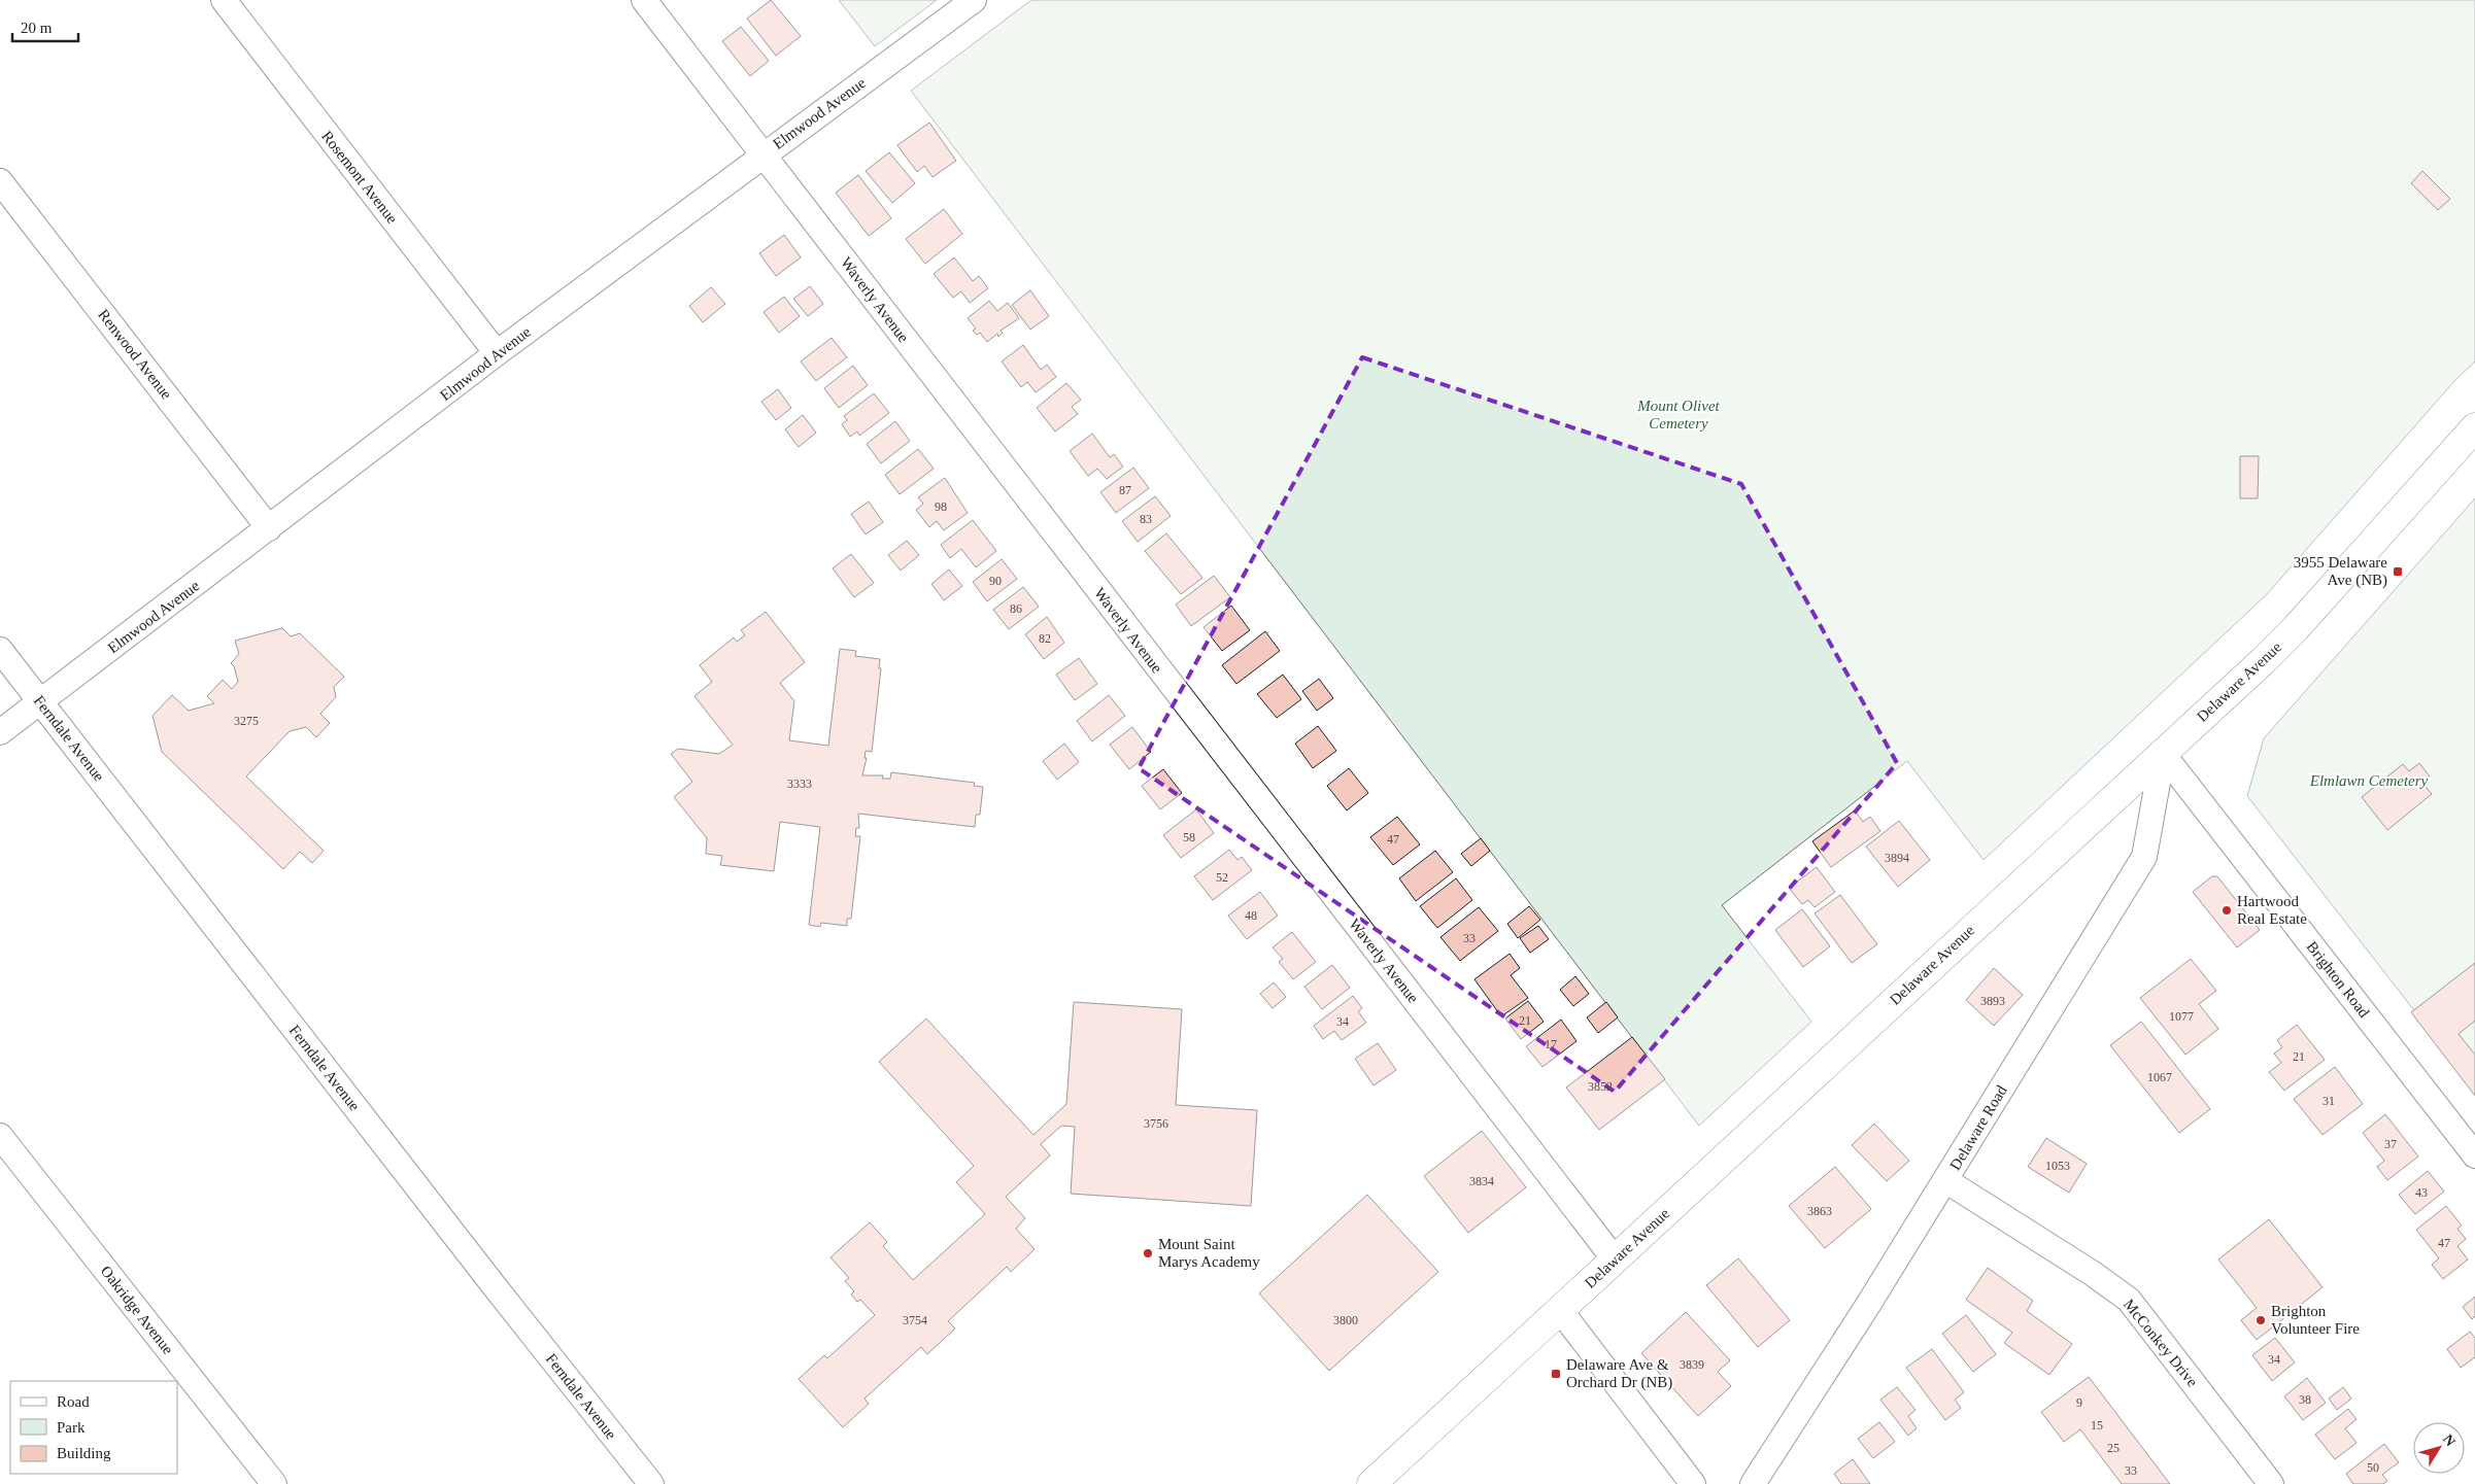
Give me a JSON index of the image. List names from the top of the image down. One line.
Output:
{"streets":{"main road":["Delaware Avenue"],"street":["Elmwood Avenue","Rosemont Avenue","Waverly Avenue","Renwood Avenue","Ferndale Avenue","Brighton Road","Delaware Road","Oakridge Avenue","McConkey Drive"]},"crossings":[["Elmwood Avenue","Rosemont Avenue"],["Elmwood Avenue","Waverly Avenue"],["Elmwood Avenue","Renwood Avenue"],["Elmwood Avenue","Ferndale Avenue"],["Waverly Avenue","Delaware Avenue"],["Delaware Avenue","Brighton Road"],["Delaware Avenue","Delaware Road"],["Brighton Road","Delaware Road"],["Delaware Road","McConkey Drive"]],"parks":["Mount Olivet Cemetery","Elmlawn Cemetery"],"places":{"transit":["3955 Delaware Ave (NB)","Delaware Ave & Orchard Dr (NB)"],"other":["Hartwood Real Estate","Mount Saint Marys Academy","Brighton Volunteer Fire"]},"house_numbers":["87","98","83","90","86","82","3275","3333","58","47","3894","52","48","33","3893","1077","21","34","17","21","1067","3852","31","3756","37","1053","3834","43","3863","47","3754","3800","34","3839","38","9","15","25","50","33"],"legend":["Road","Park","Building"],"scale_bar":"20 m","north":"top right"}
